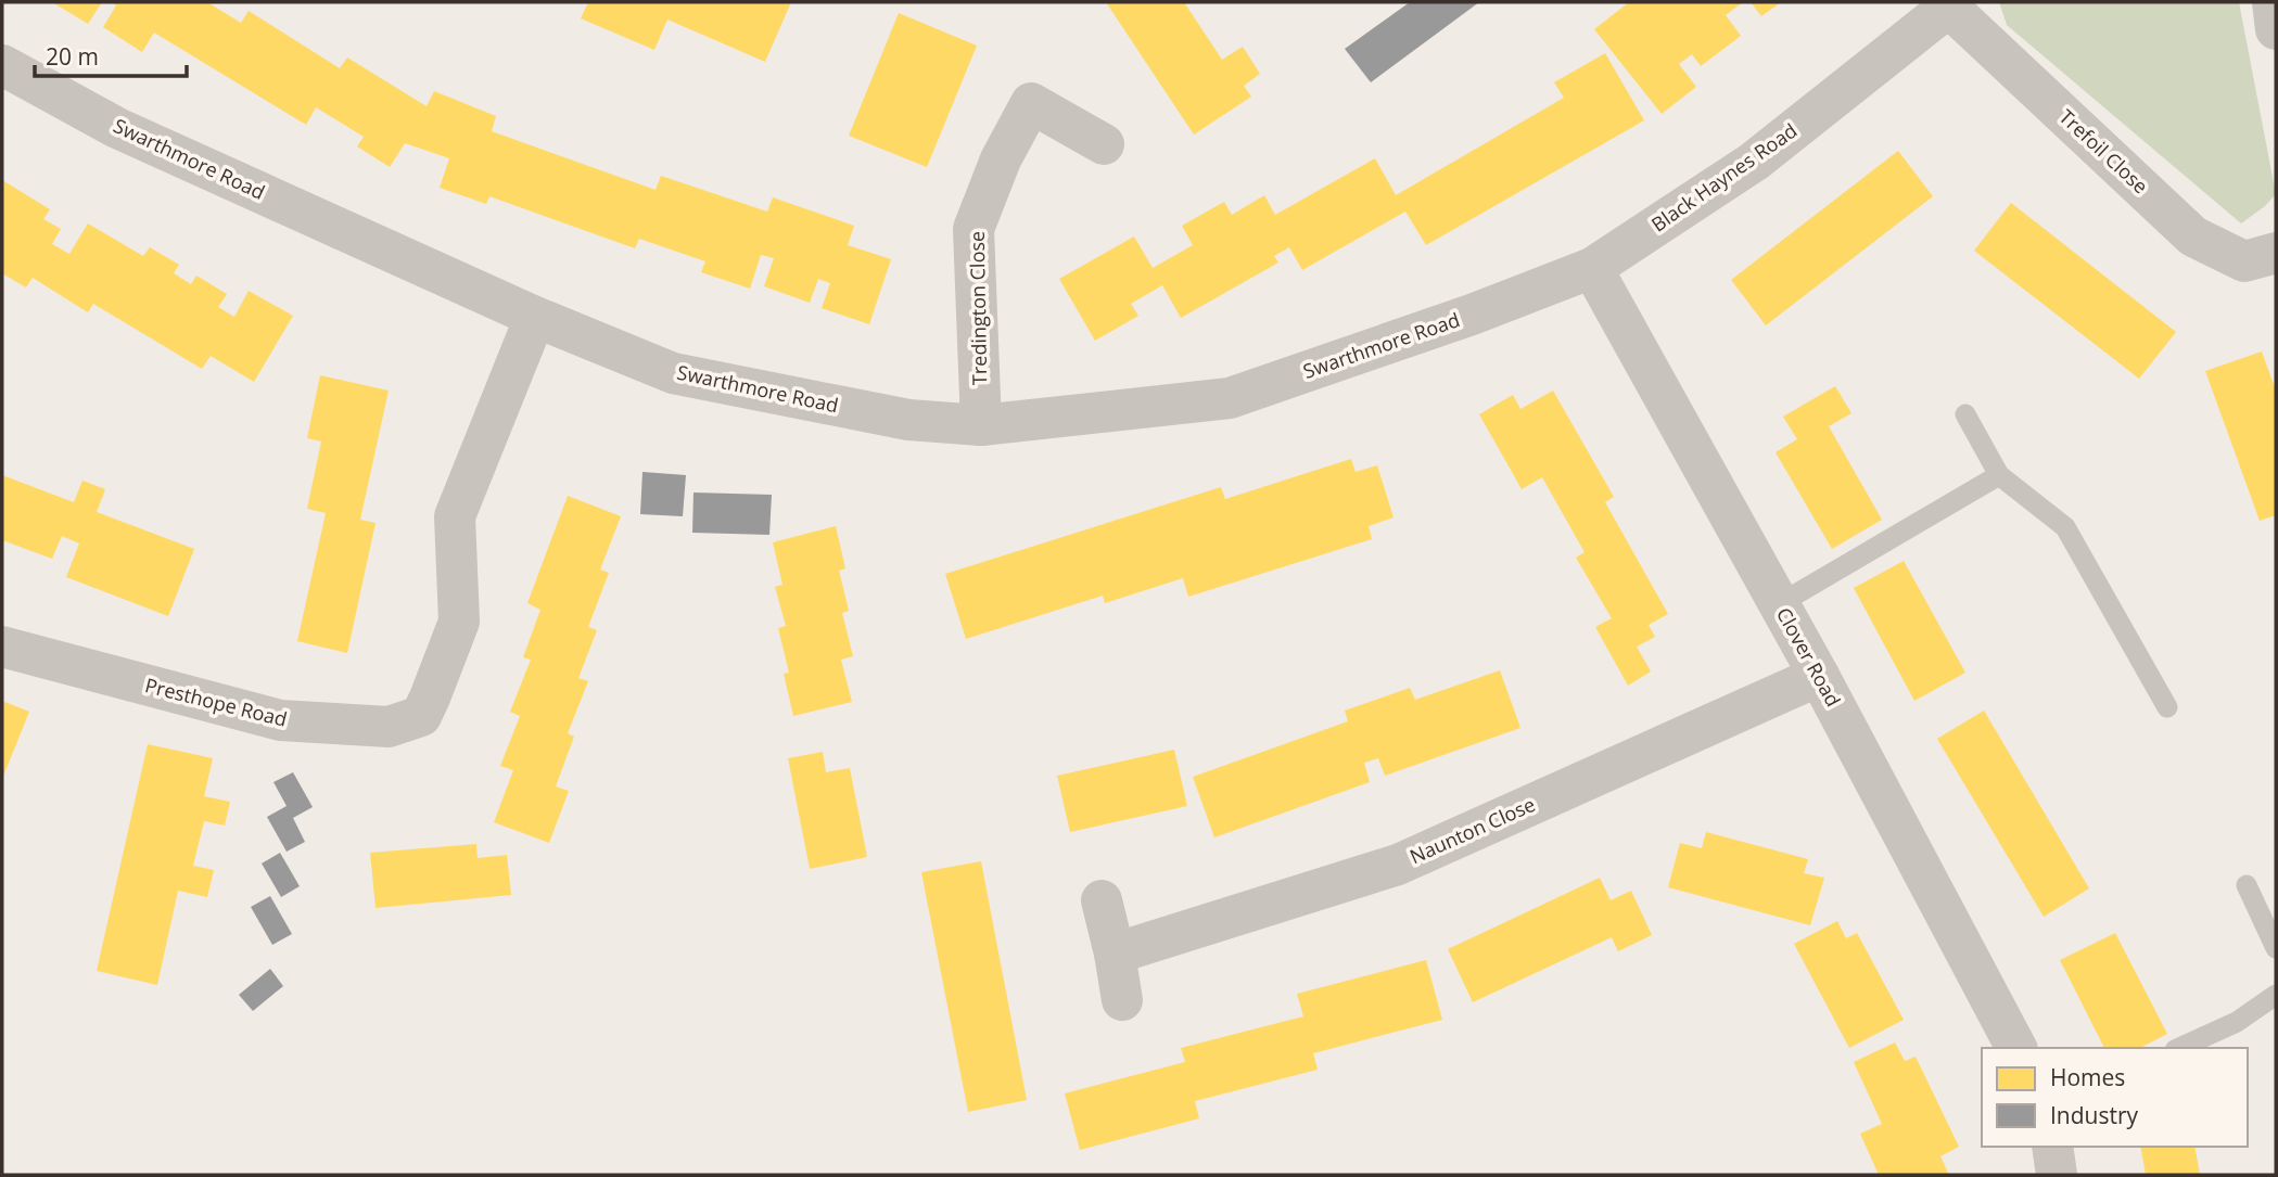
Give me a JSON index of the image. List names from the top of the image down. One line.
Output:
{"streets":{"street":["Trefoil Close","Swarthmore Road","Black Haynes Road","Tredington Close","Clover Road","Presthope Road","Naunton Close"]},"crossings":[["Trefoil Close","Black Haynes Road"],["Swarthmore Road","Black Haynes Road"],["Swarthmore Road","Tredington Close"],["Swarthmore Road","Presthope Road"],["Black Haynes Road","Clover Road"],["Clover Road","Naunton Close"]],"legend":["Homes","Industry"],"scale_bar":"20 m"}
